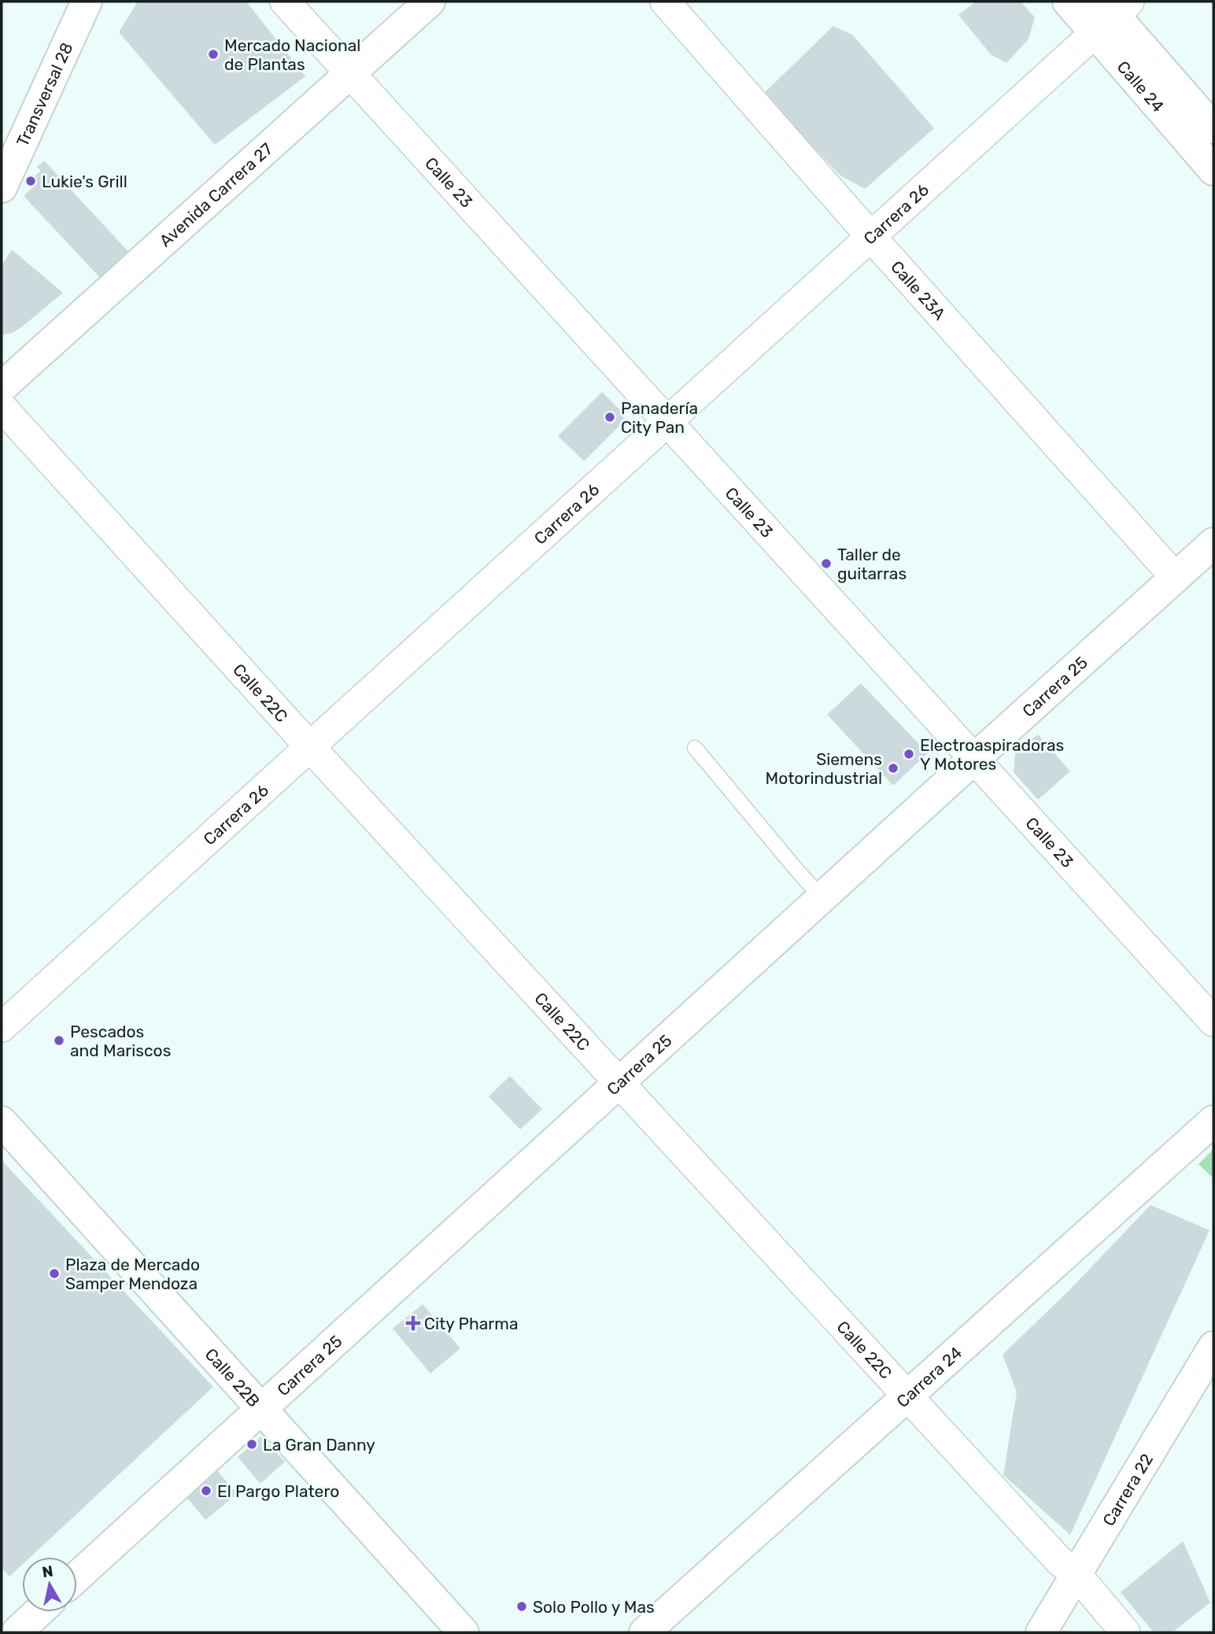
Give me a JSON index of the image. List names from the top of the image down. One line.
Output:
{"streets":{"street":["Calle 24","Transversal 28","Calle 23","Avenida Carrera 27","Carrera 26","Calle 23A","Carrera 25","Calle 22C","Carrera 24","Calle 22B","Carrera 22"]},"crossings":[["Calle 24","Carrera 26"],["Calle 23","Avenida Carrera 27"],["Calle 23","Carrera 26"],["Calle 23","Carrera 25"],["Carrera 26","Calle 23A"],["Carrera 26","Calle 22C"],["Calle 23A","Carrera 25"],["Carrera 25","Calle 22C"],["Carrera 25","Calle 22B"],["Calle 22C","Carrera 24"],["Calle 22C","Carrera 22"]],"places":{"other":["Mercado Nacional de Plantas","Lukie's Grill","Panadería City Pan","Taller de guitarras","Electroaspiradoras Y Motores","Siemens Motorindustrial","Pescados and Mariscos","Plaza de Mercado Samper Mendoza","La Gran Danny","El Pargo Platero","Solo Pollo y Mas"],"health":["City Pharma"]},"north":"top"}
